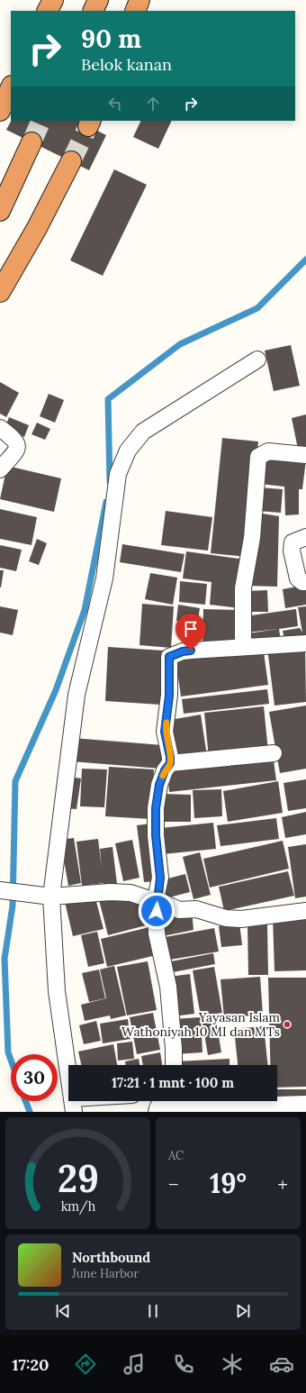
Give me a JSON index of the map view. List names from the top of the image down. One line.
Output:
{"places":["Yayasan Islam Wathoniyah 10 MI dan MTs"],"page":{"turn":["90 m","Belok kanan"],"limit":"30","trip":"17:21 · 1 mnt · 100 m","tile":"AC","heat":["−","19°","+"],"song":["Northbound","June Harbor"],"tabs":"17:20","gauge":["29","km/h"]}}
